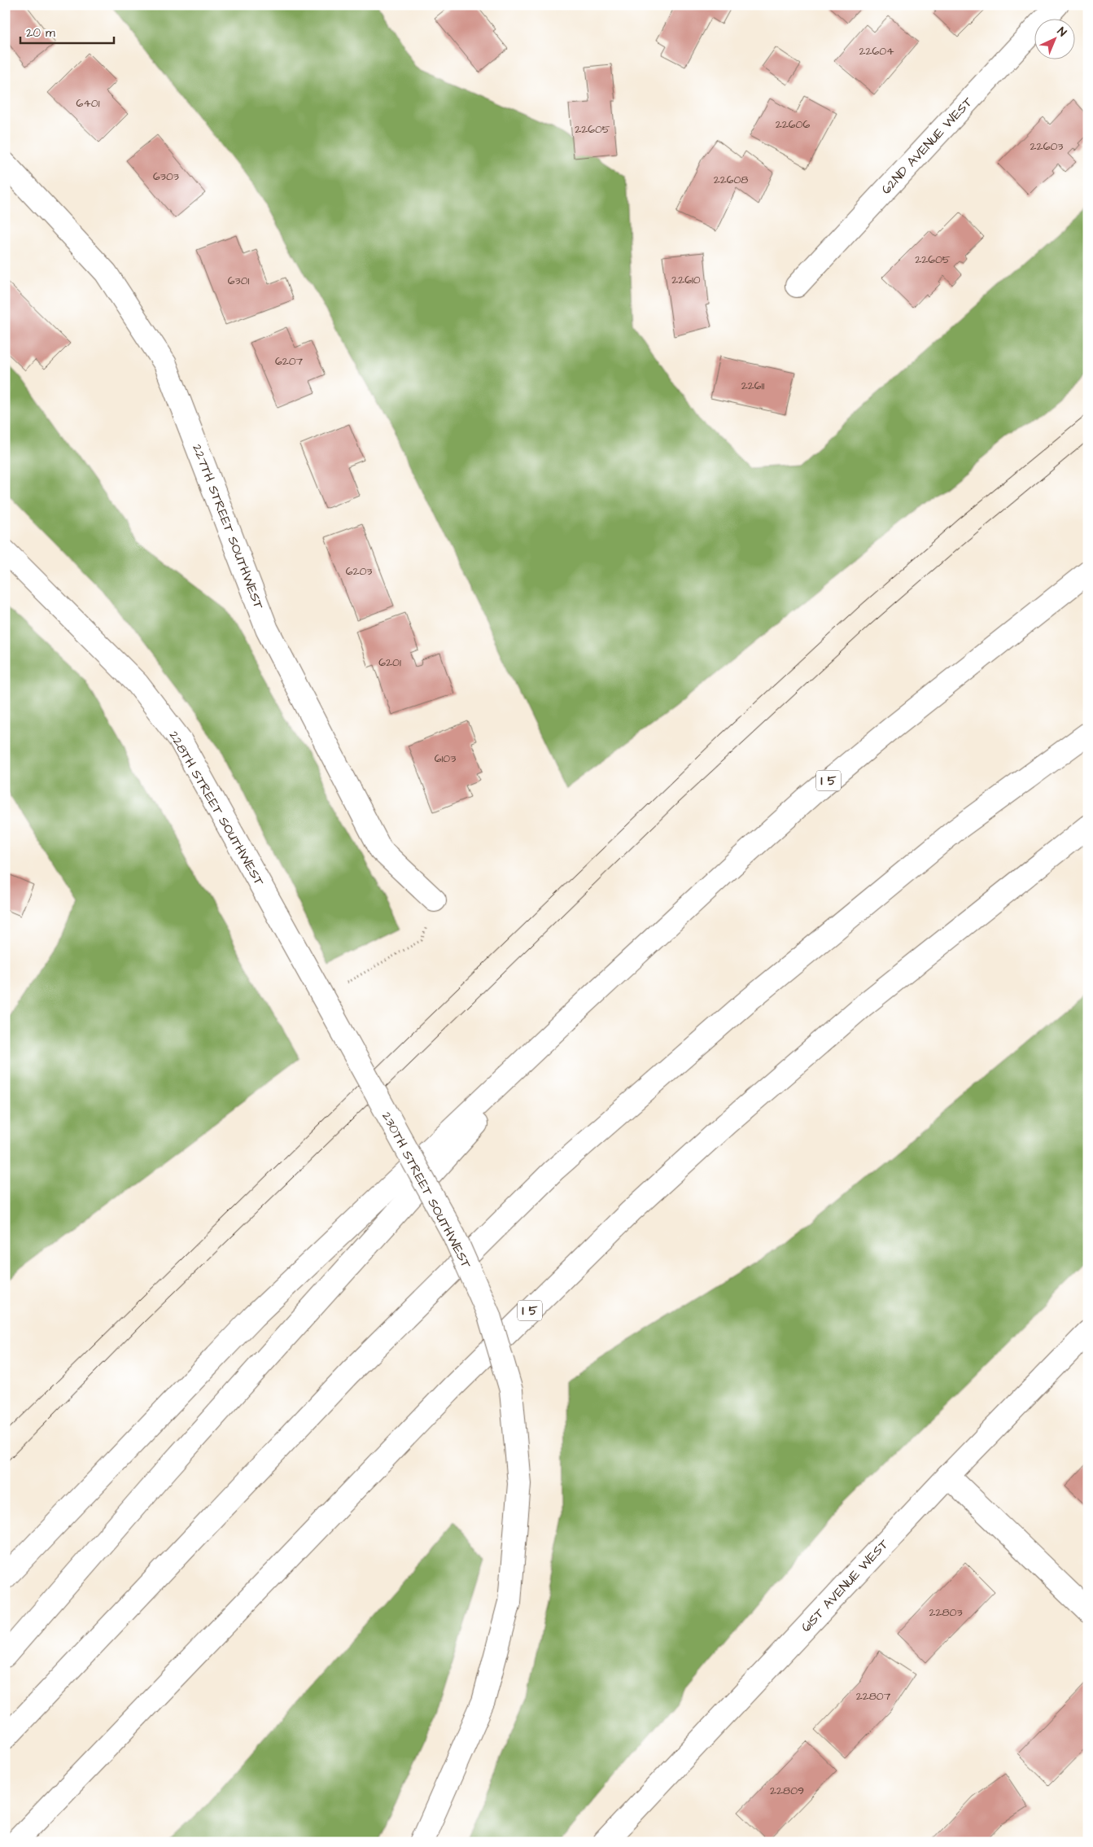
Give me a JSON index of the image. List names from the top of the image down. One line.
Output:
{"streets":{"main road":["62ND AVENUE WEST","227TH STREET SOUTHWEST","I 5","228TH STREET SOUTHWEST","230TH STREET SOUTHWEST","61ST AVENUE WEST"]},"crossings":[["228TH STREET SOUTHWEST","230TH STREET SOUTHWEST"]],"house_numbers":["22604","6401","22606","22605","22603","6303","22608","22605","22610","6301","6207","22611","6203","6201","6103","22803","22807","22809"],"scale_bar":"20 m","north":"top right"}
